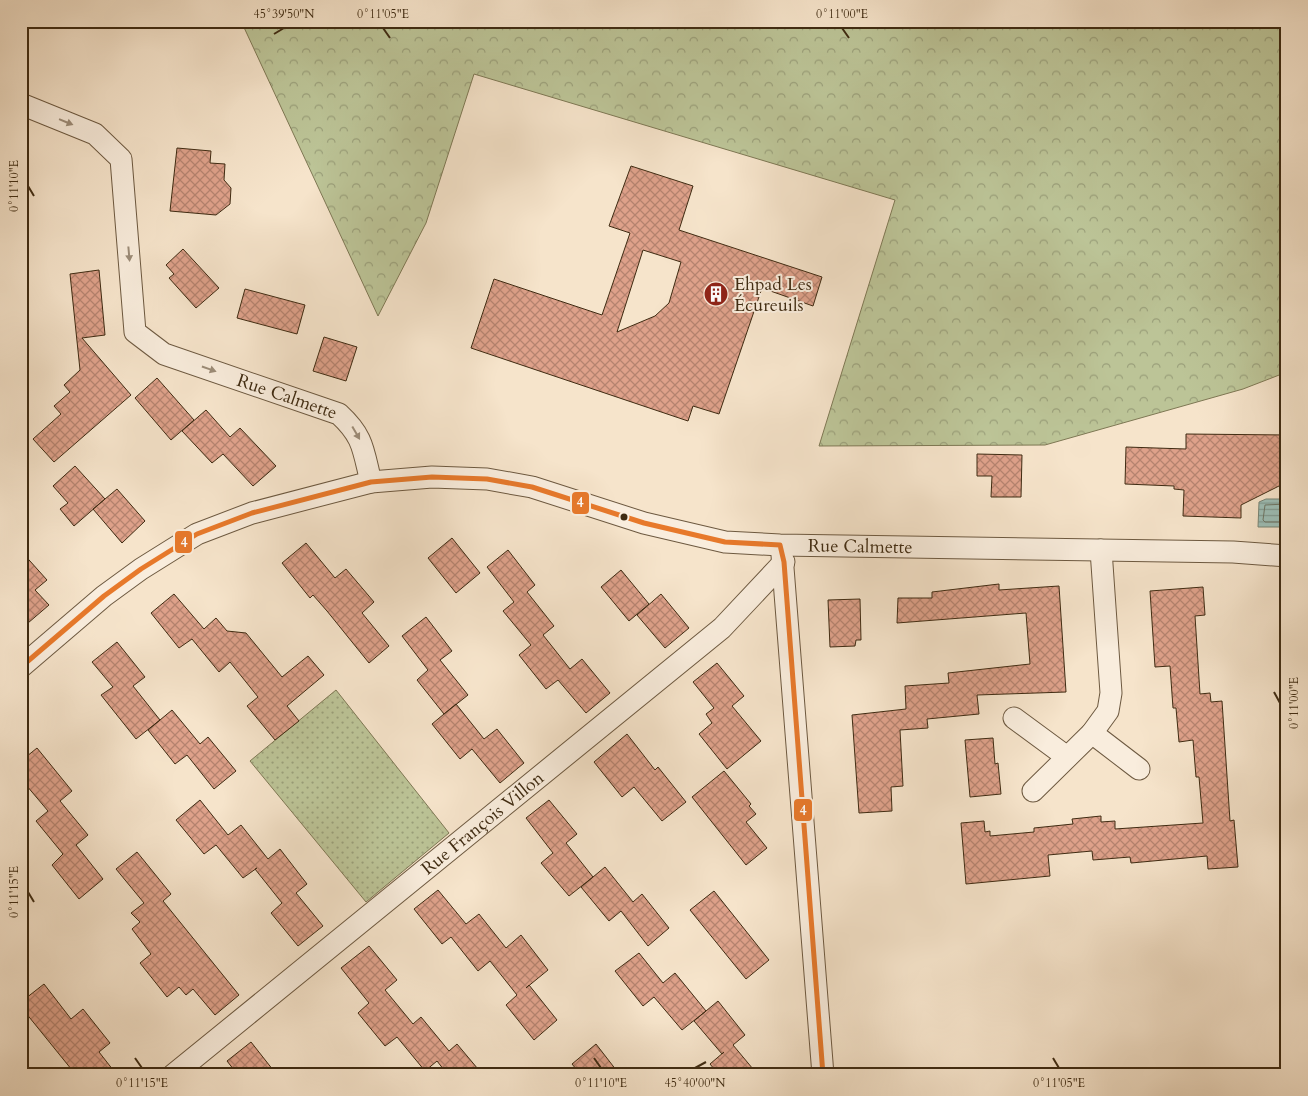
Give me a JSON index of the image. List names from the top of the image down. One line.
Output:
{"streets":{"street":["Rue Calmette","Rue François Villon"]},"crossings":[["Rue Calmette","Rue François Villon"]],"places":{"building":["Ehpad Les Écureuils"]},"lines":["transit line 4"],"coordinates":["45°39'50\"N","0°11'05\"E","0°11'00\"E","0°11'10\"E","0°11'15\"E","45°40'00\"N"]}
